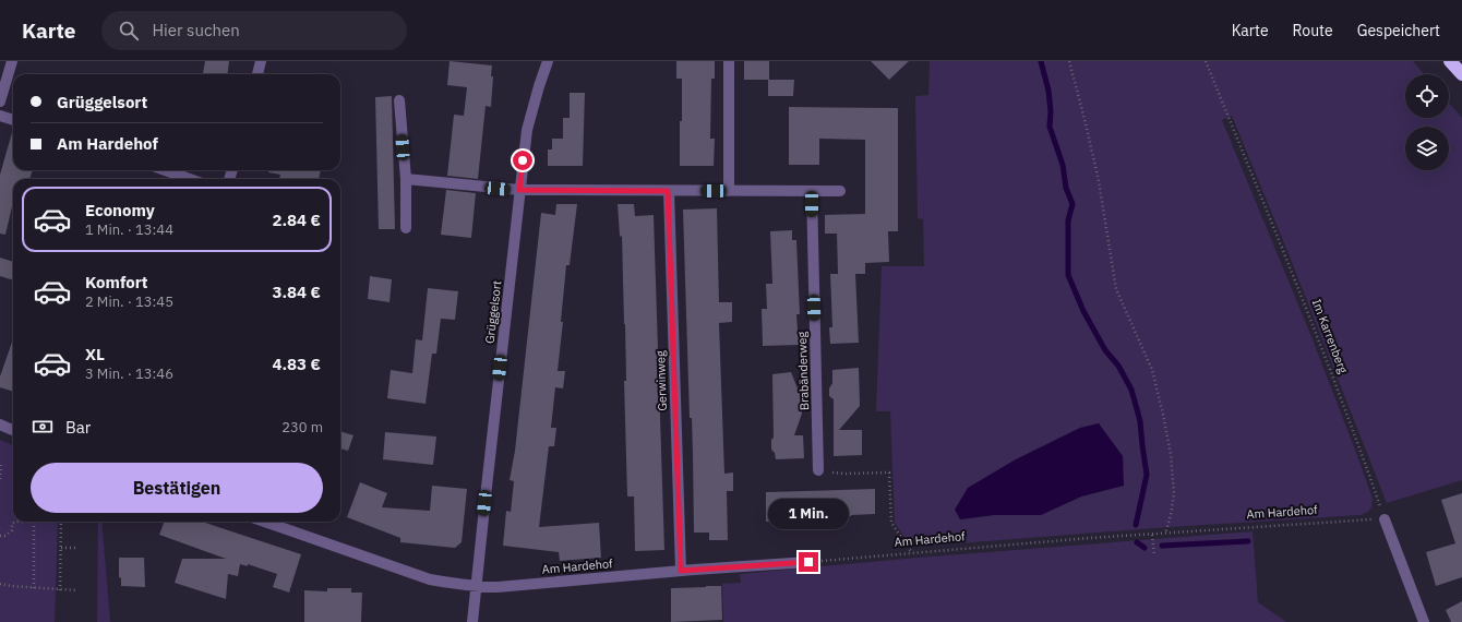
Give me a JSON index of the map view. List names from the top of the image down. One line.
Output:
{"streets":{"street":["Grüggelsort","Brabänderweg","Gerwinweg","Am Hardehof"],"path":["Im Karrenberg"]},"crossings":[["Grüggelsort","Am Hardehof"],["Im Karrenberg","Am Hardehof"],["Gerwinweg","Am Hardehof"]],"page":{"header":"Karte","search":"Hier suchen","nav":["Karte","Route","Gespeichert"],"banner":["Grüggelsort","Am Hardehof"],"list":[{"name":"Economy","note":"1 Min. · 13:44","value":"2.84 €"},{"name":"Komfort","note":"2 Min. · 13:45","value":"3.84 €"},{"name":"XL","note":"3 Min. · 13:46","value":"4.83 €"}],"pay":["Bar","230 m"],"buttons":"Bestätigen","bubble":"1 Min."}}
